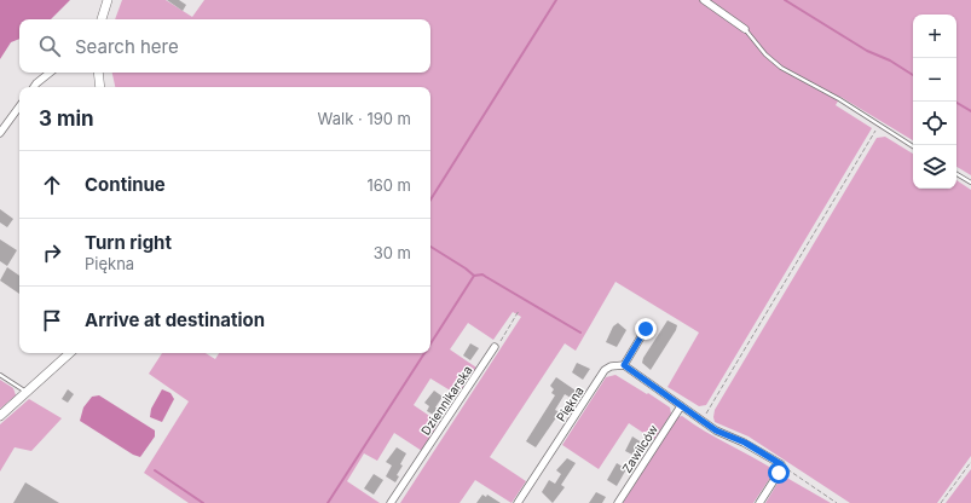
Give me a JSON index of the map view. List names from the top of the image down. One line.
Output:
{"streets":{"street":["Dziennikarska","Piękna","Zawilców"]},"page":{"map_buttons":["+","−"],"search":"Search here","heading":["3 min","Walk · 190 m"],"list":[["Continue","160 m"],["Turn right","Piękna","30 m"],"Arrive at destination"]}}
